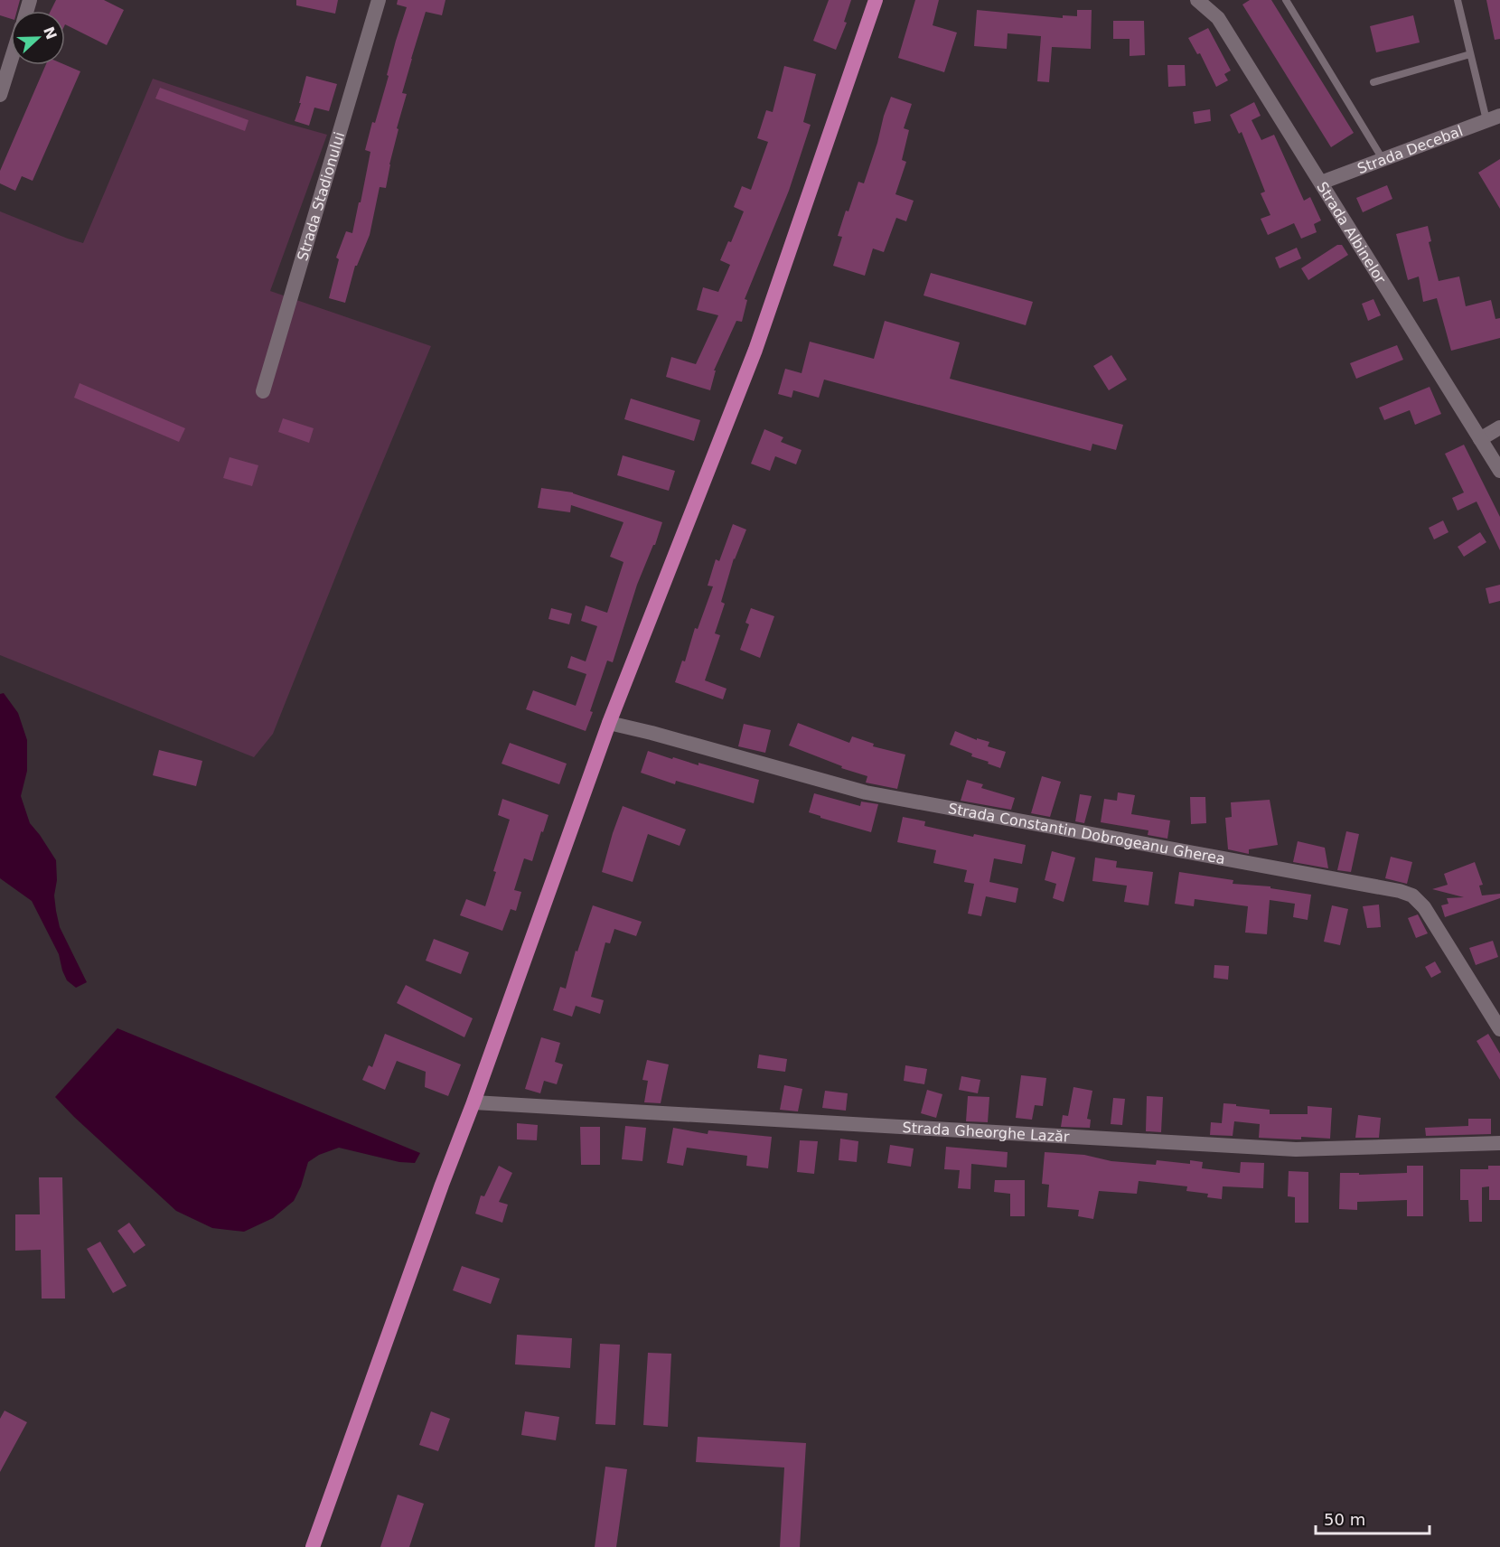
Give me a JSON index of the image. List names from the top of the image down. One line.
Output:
{"streets":{"street":["Strada Decebal","Strada Stadionului","Strada Albinelor","Strada Constantin Dobrogeanu Gherea","Strada Gheorghe Lazăr"]},"crossings":[["Strada Decebal","Strada Albinelor"]],"scale_bar":"50 m","north":"right"}
